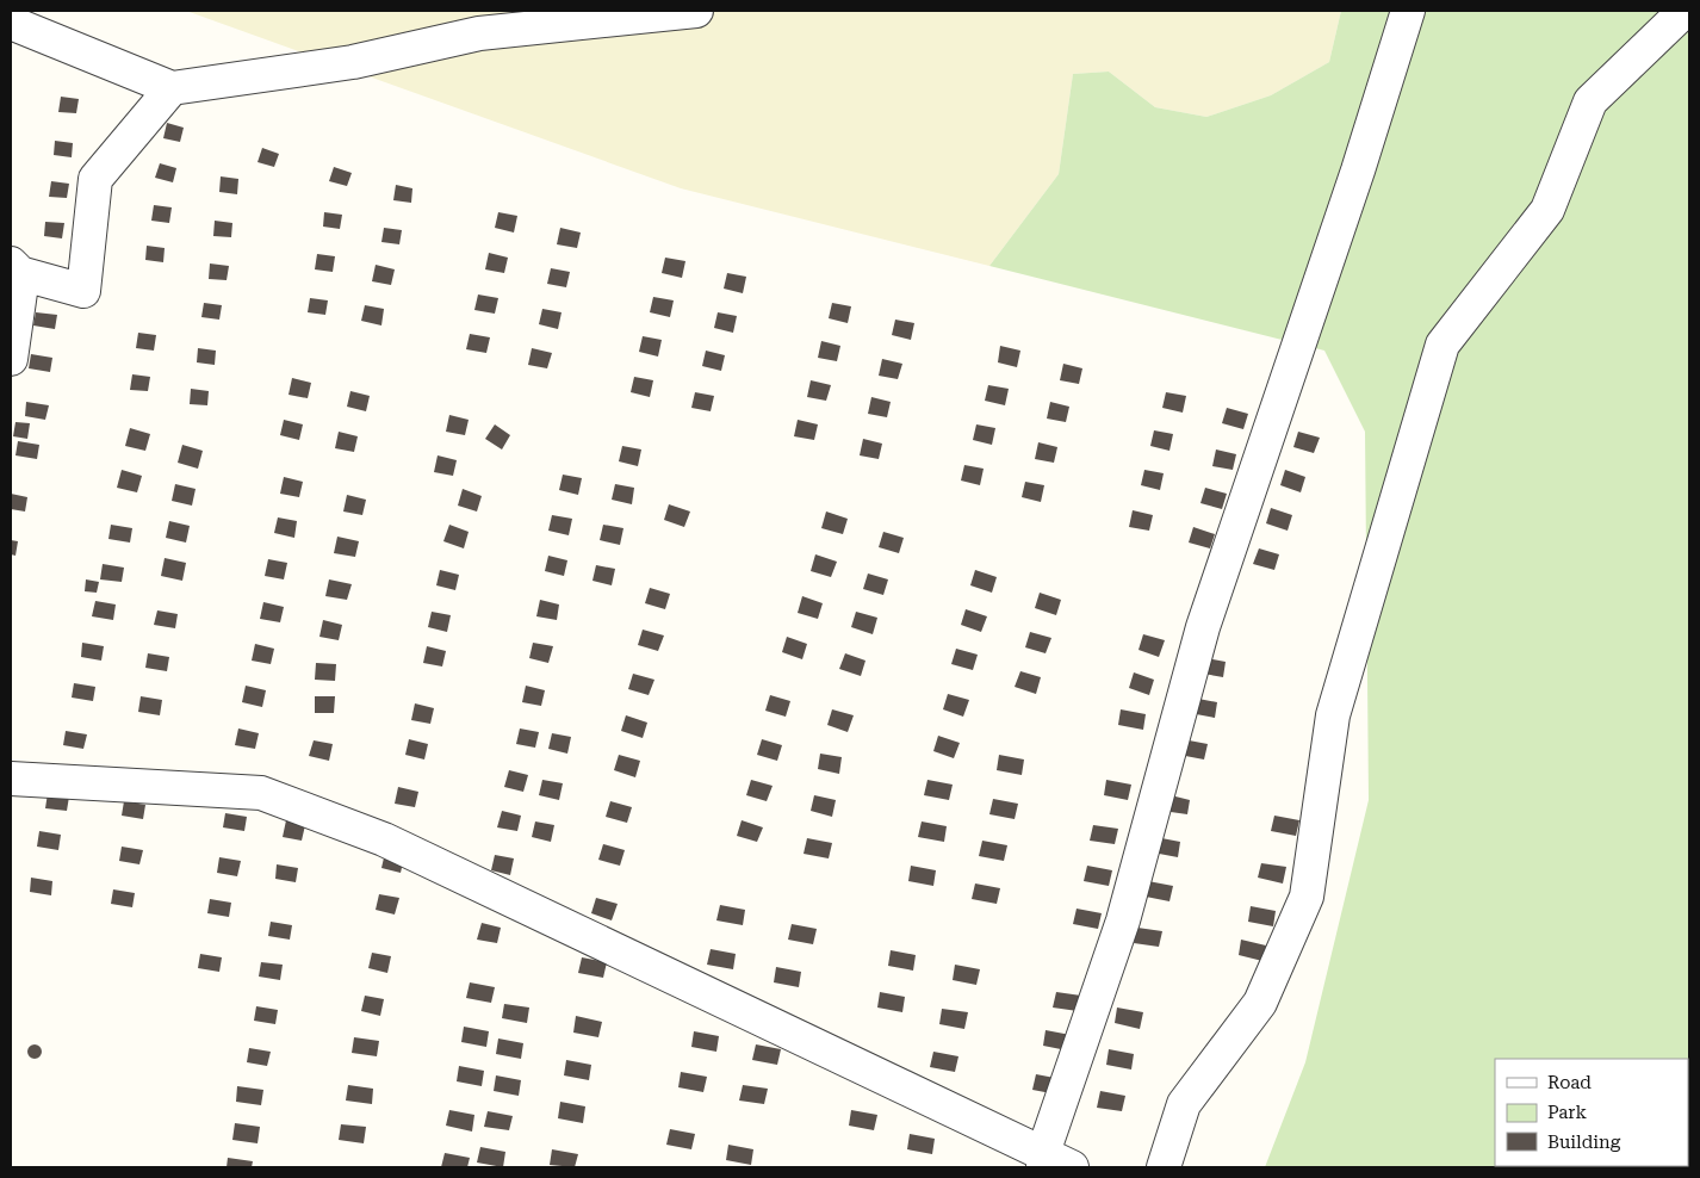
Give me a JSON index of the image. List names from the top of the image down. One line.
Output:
{"legend":["Road","Park","Building"]}
